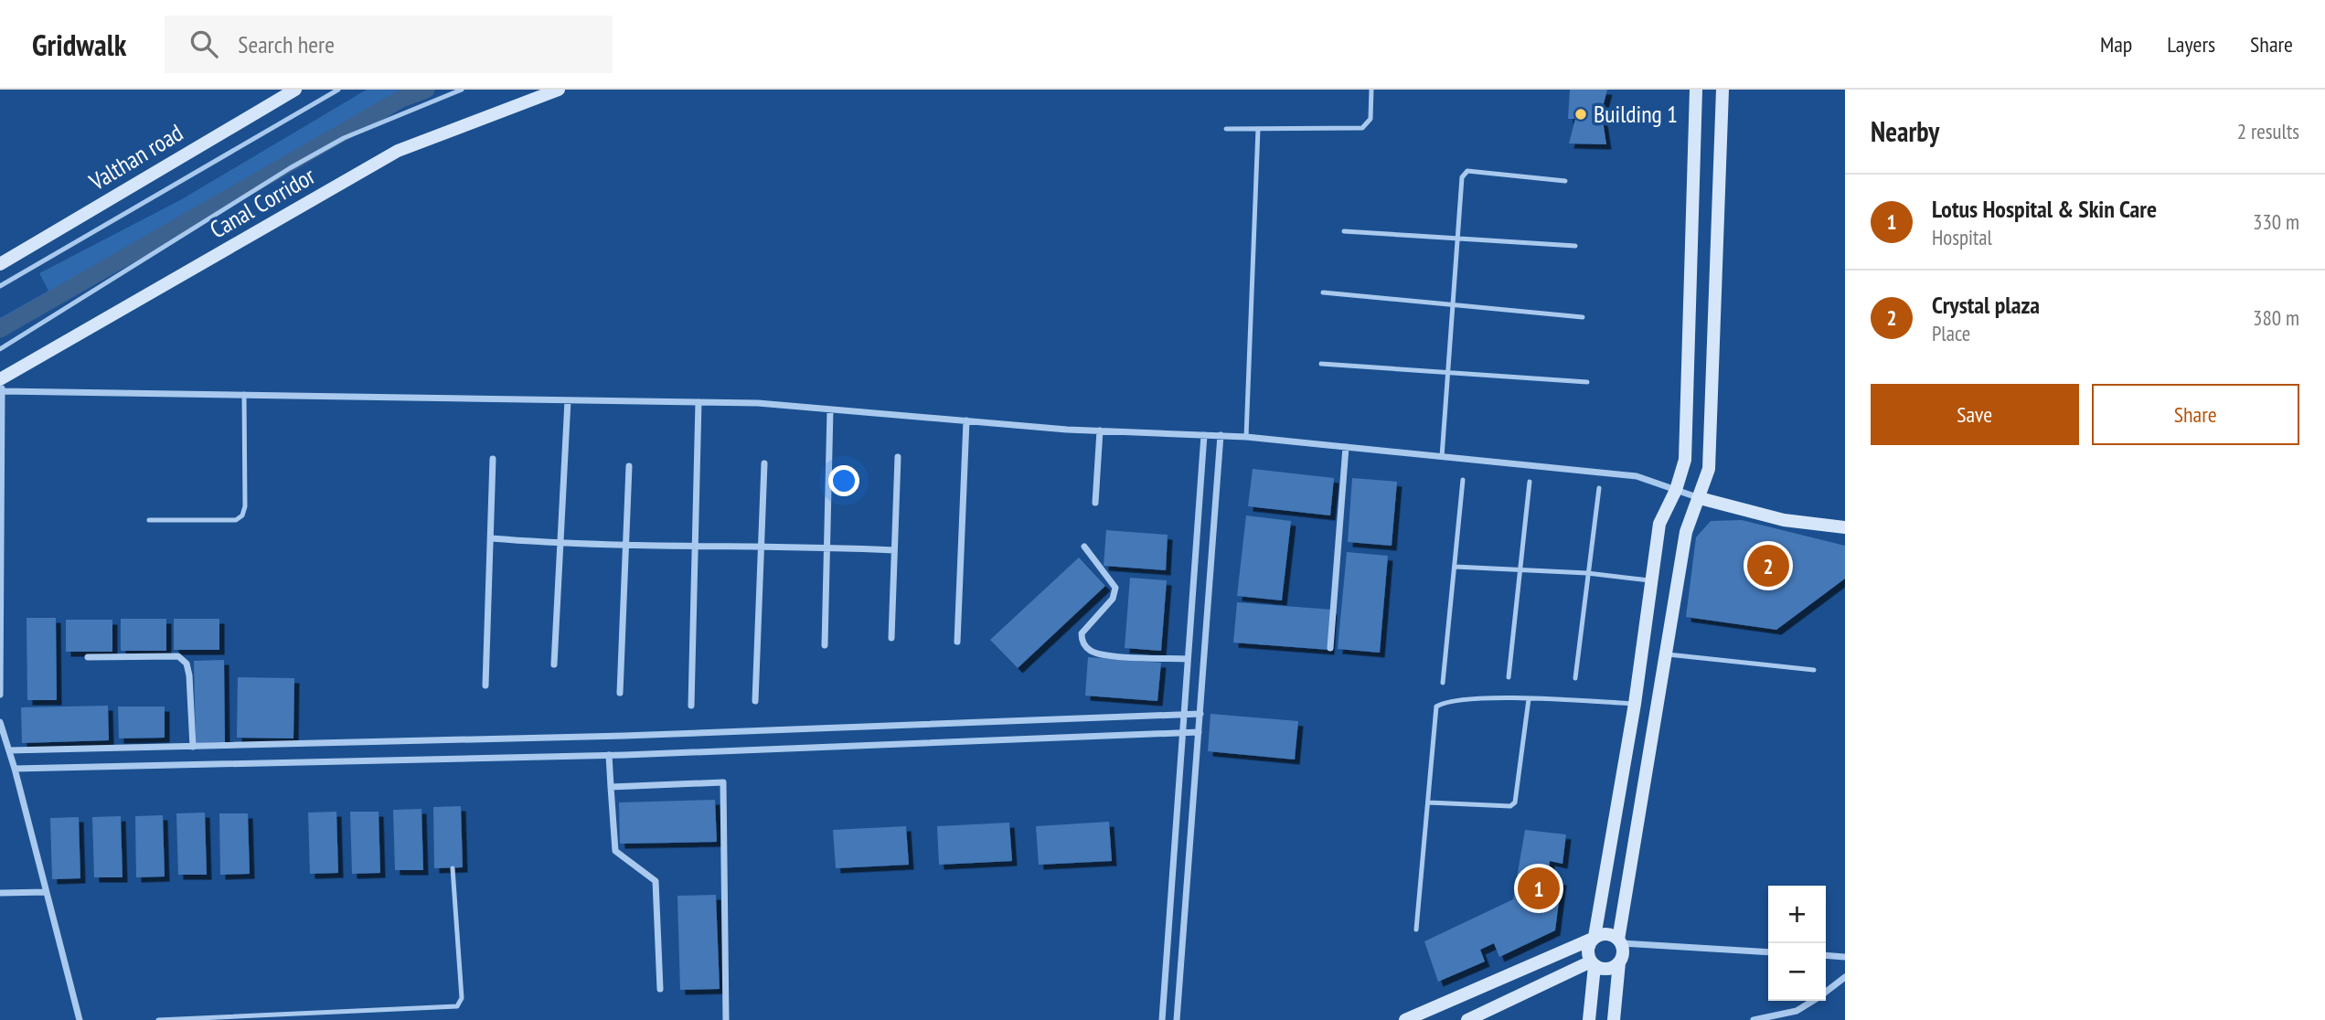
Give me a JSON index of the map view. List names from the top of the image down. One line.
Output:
{"streets":{"street":["Valthan road","Canal Corridor"]},"places":["Building 1"],"page":{"header":"Gridwalk","search":"Search here","nav":["Map","Layers","Share"],"heading":["Nearby","2 results"],"list":[{"mark":"1","name":"Lotus Hospital & Skin Care","note":"Hospital","value":"330 m"},{"mark":"2","name":"Crystal plaza","note":"Place","value":"380 m"}],"buttons":["Save","Share"],"pins":["2","1"],"map_buttons":["+","−"]}}
